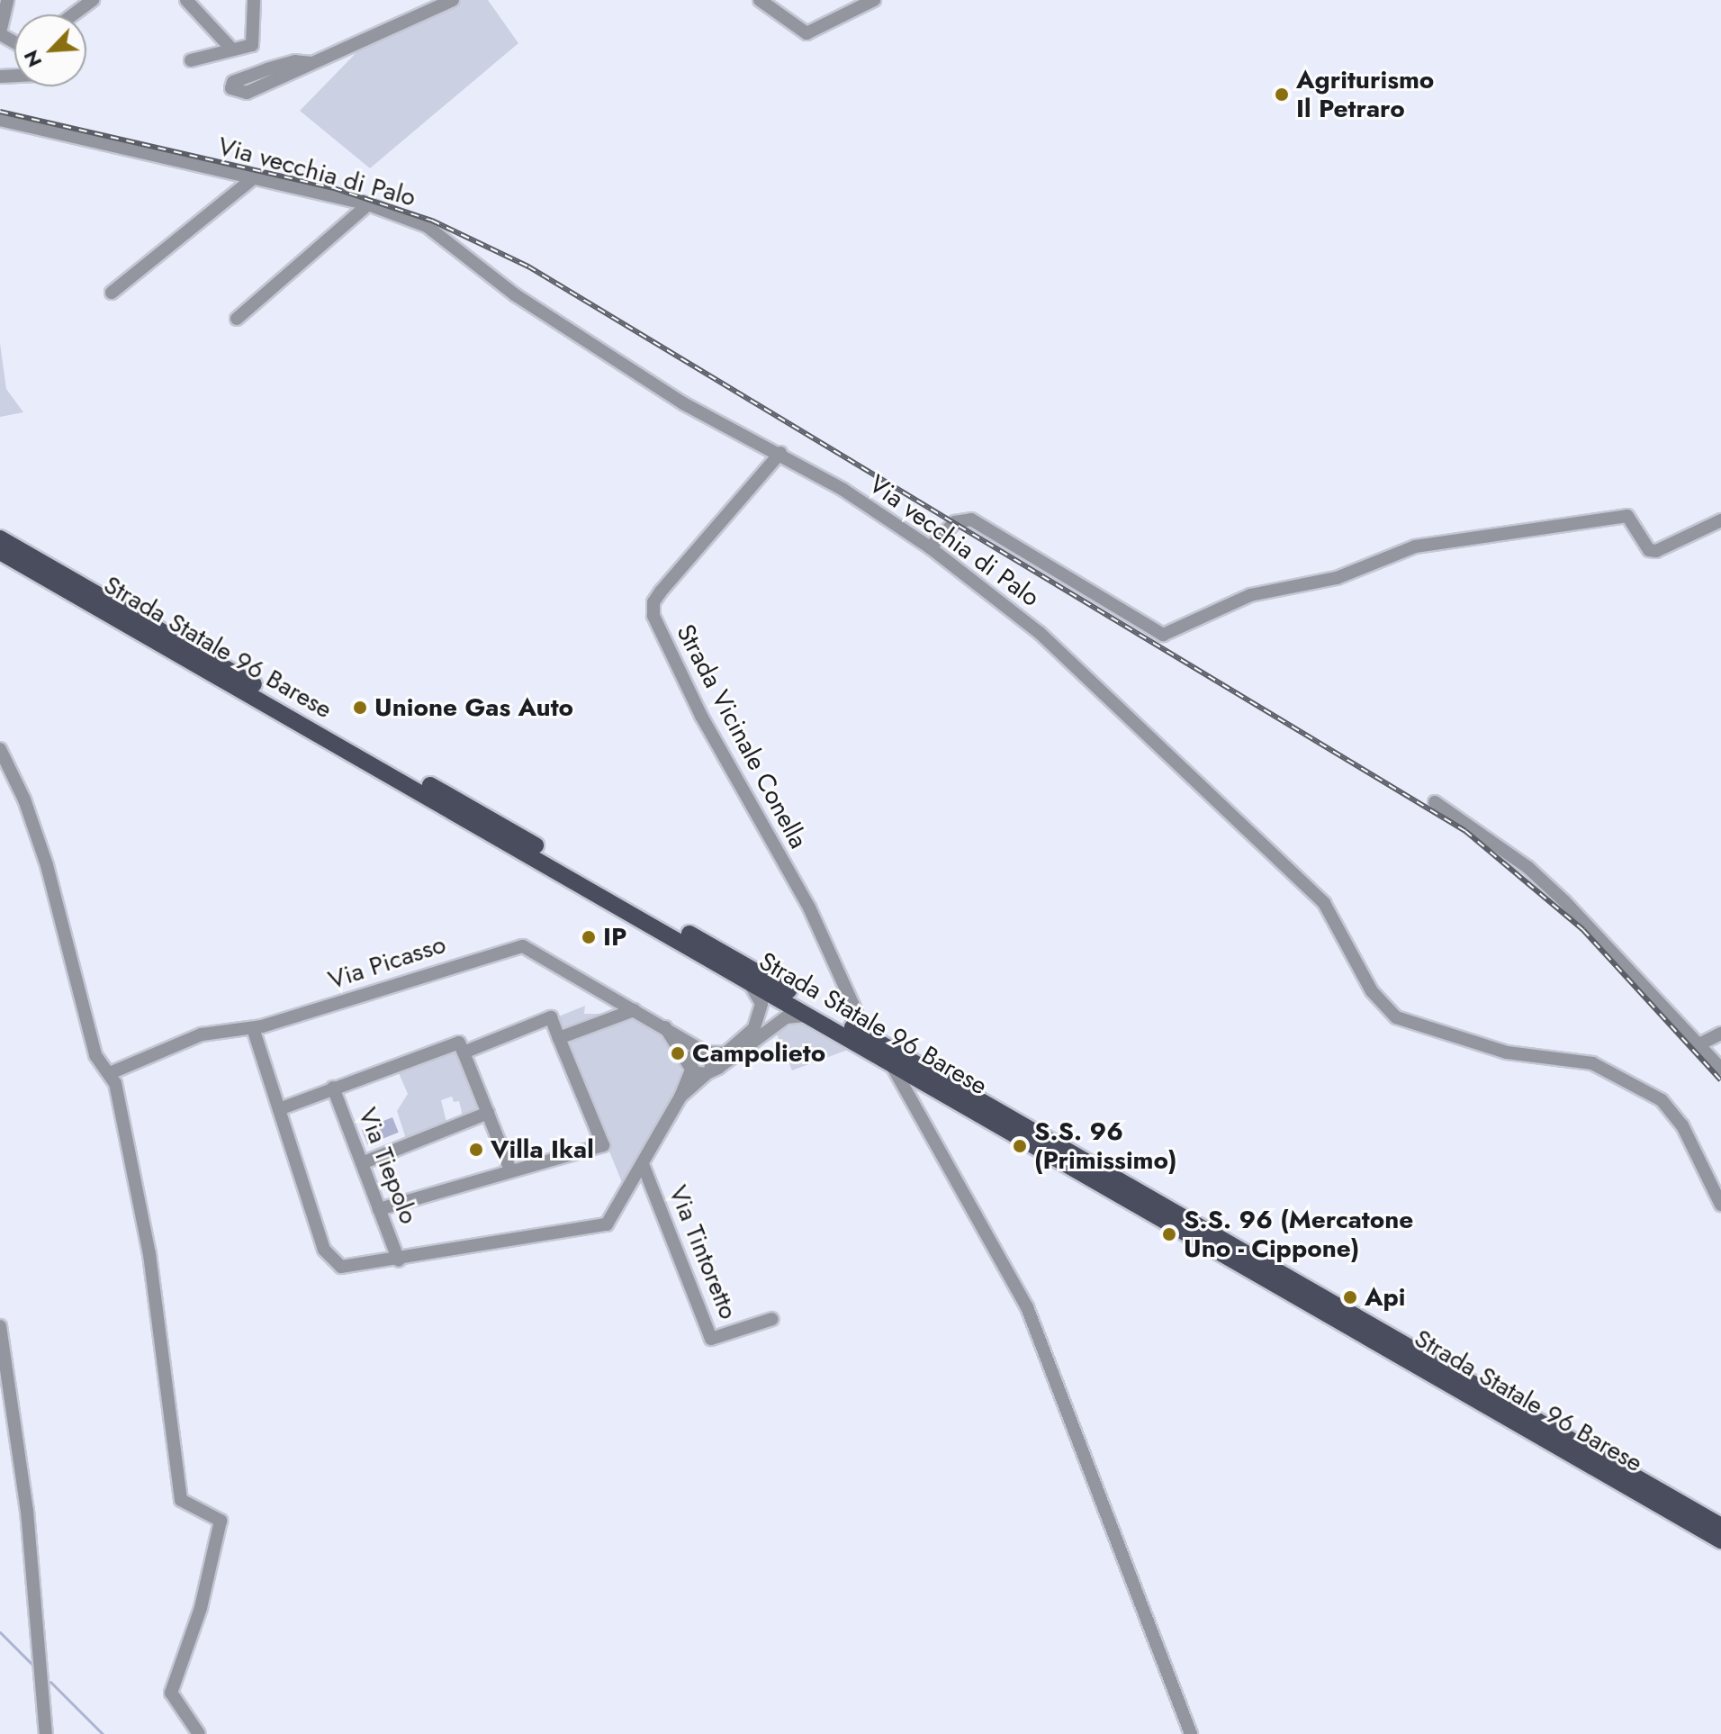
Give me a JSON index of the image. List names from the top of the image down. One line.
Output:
{"streets":{"main road":["Strada Statale 96 Barese"],"street":["Via vecchia di Palo","Strada Vicinale Conella","Via Picasso","Via Tiepolo","Via Tintoretto"]},"crossings":[["Via vecchia di Palo","Strada Vicinale Conella"],["Strada Statale 96 Barese","Strada Vicinale Conella"]],"places":["Agriturismo Il Petraro","Unione Gas Auto","IP","Campolieto","S.S. 96 (Primissimo)","Villa Ikal","S.S. 96 (Mercatone Uno - Cippone)","Api"],"north":"bottom left"}
